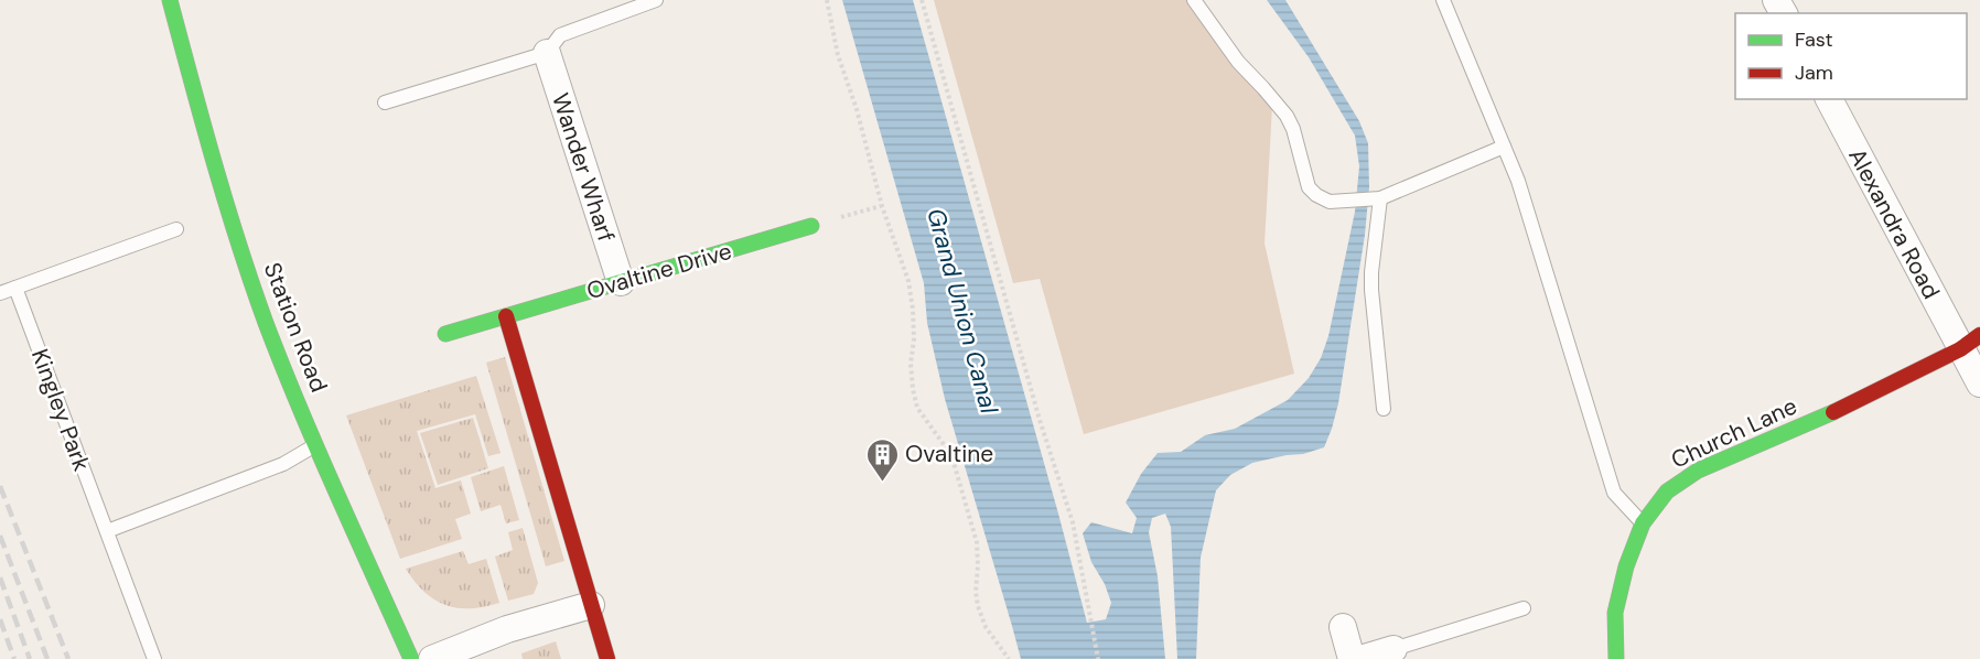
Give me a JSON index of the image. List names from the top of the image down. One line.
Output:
{"streets":{"street":["Wander Wharf","Alexandra Road","Ovaltine Drive","Station Road","Church Lane"],"lane":["Kingley Park"]},"crossings":[["Wander Wharf","Ovaltine Drive"],["Alexandra Road","Church Lane"]],"water":["Grand Union Canal"],"places":{"building":["Ovaltine"]},"legend":["Fast","Jam"]}
